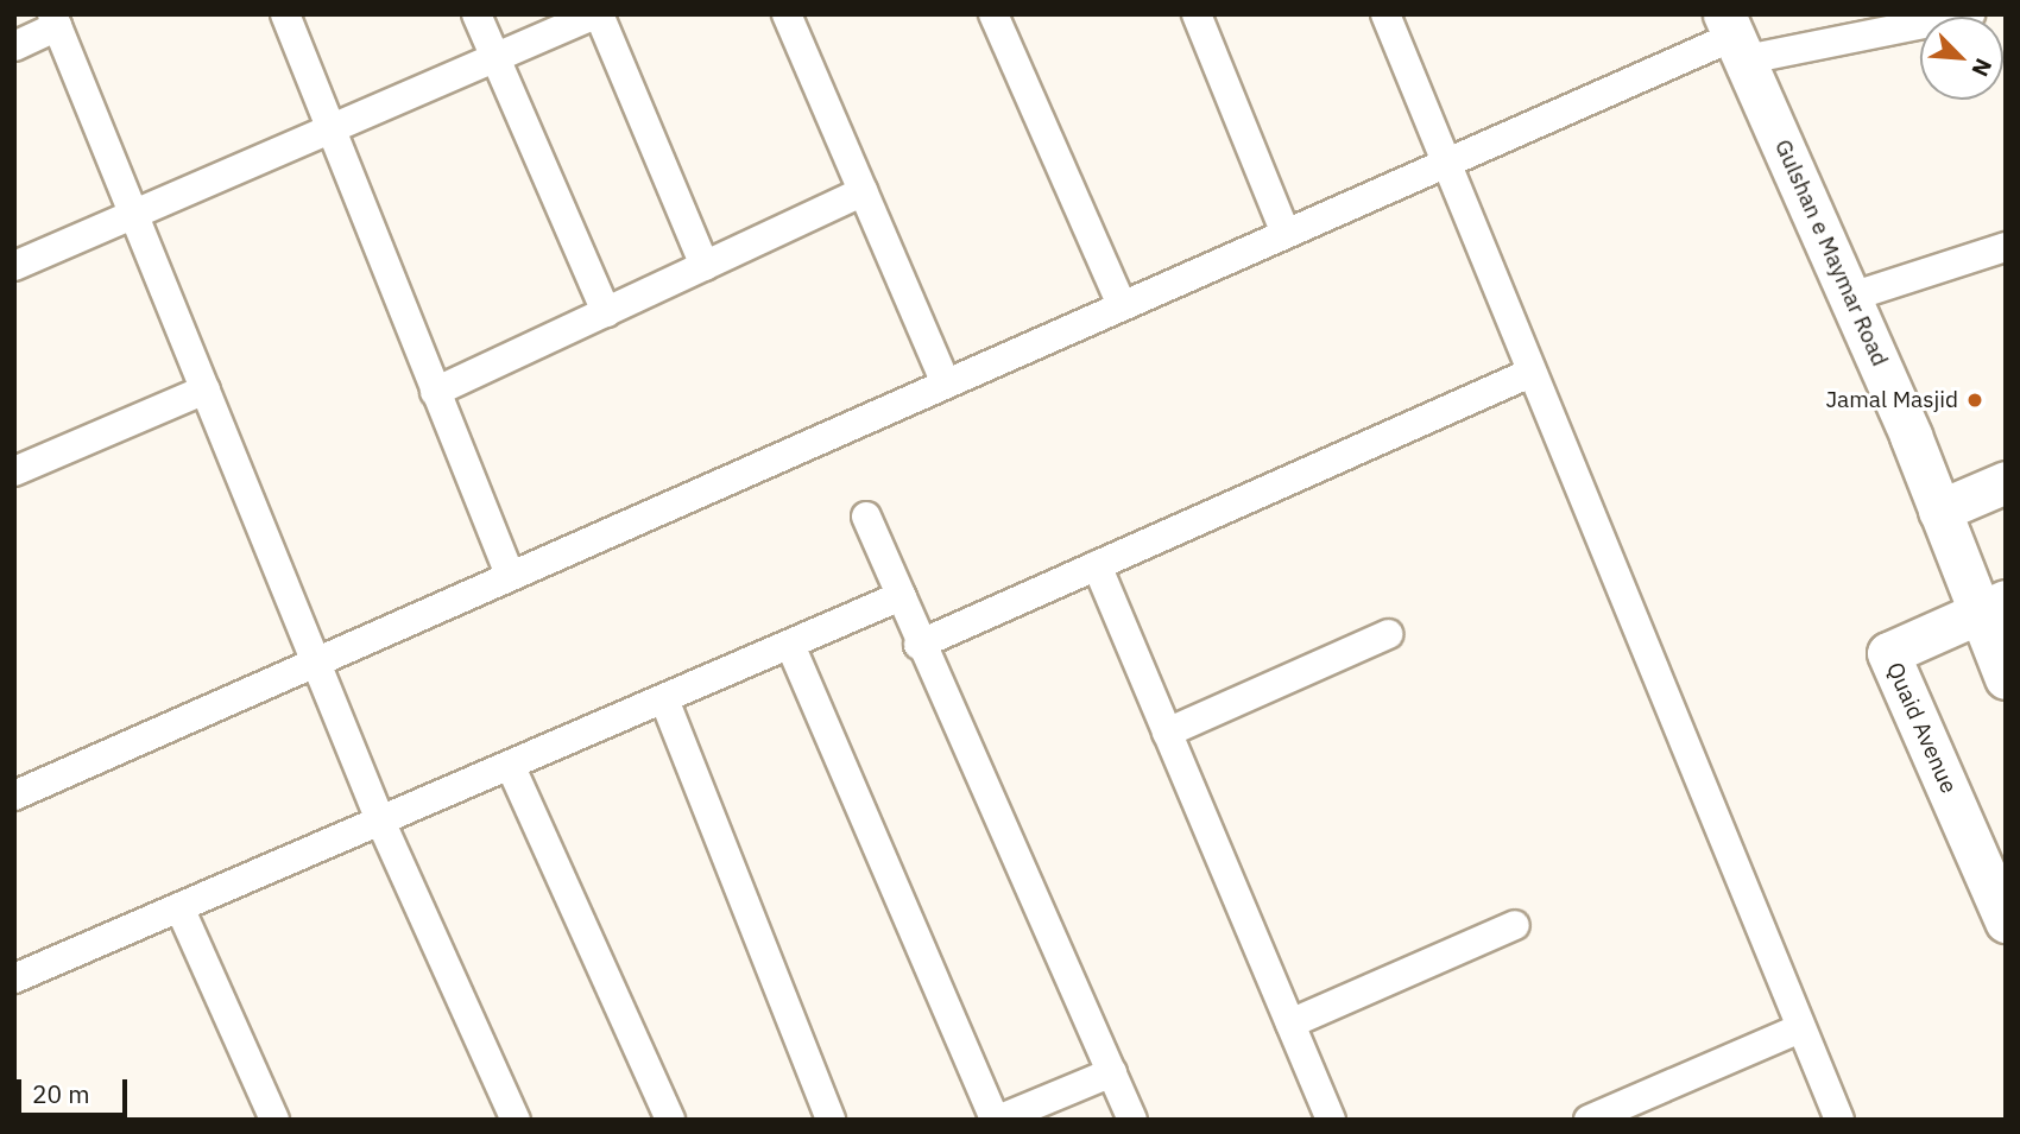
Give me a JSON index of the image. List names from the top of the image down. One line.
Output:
{"streets":{"main road":["Gulshan e Maymar Road","Quaid Avenue"]},"crossings":[["Gulshan e Maymar Road","Quaid Avenue"]],"places":["Jamal Masjid"],"scale_bar":"20 m","north":"bottom right"}
